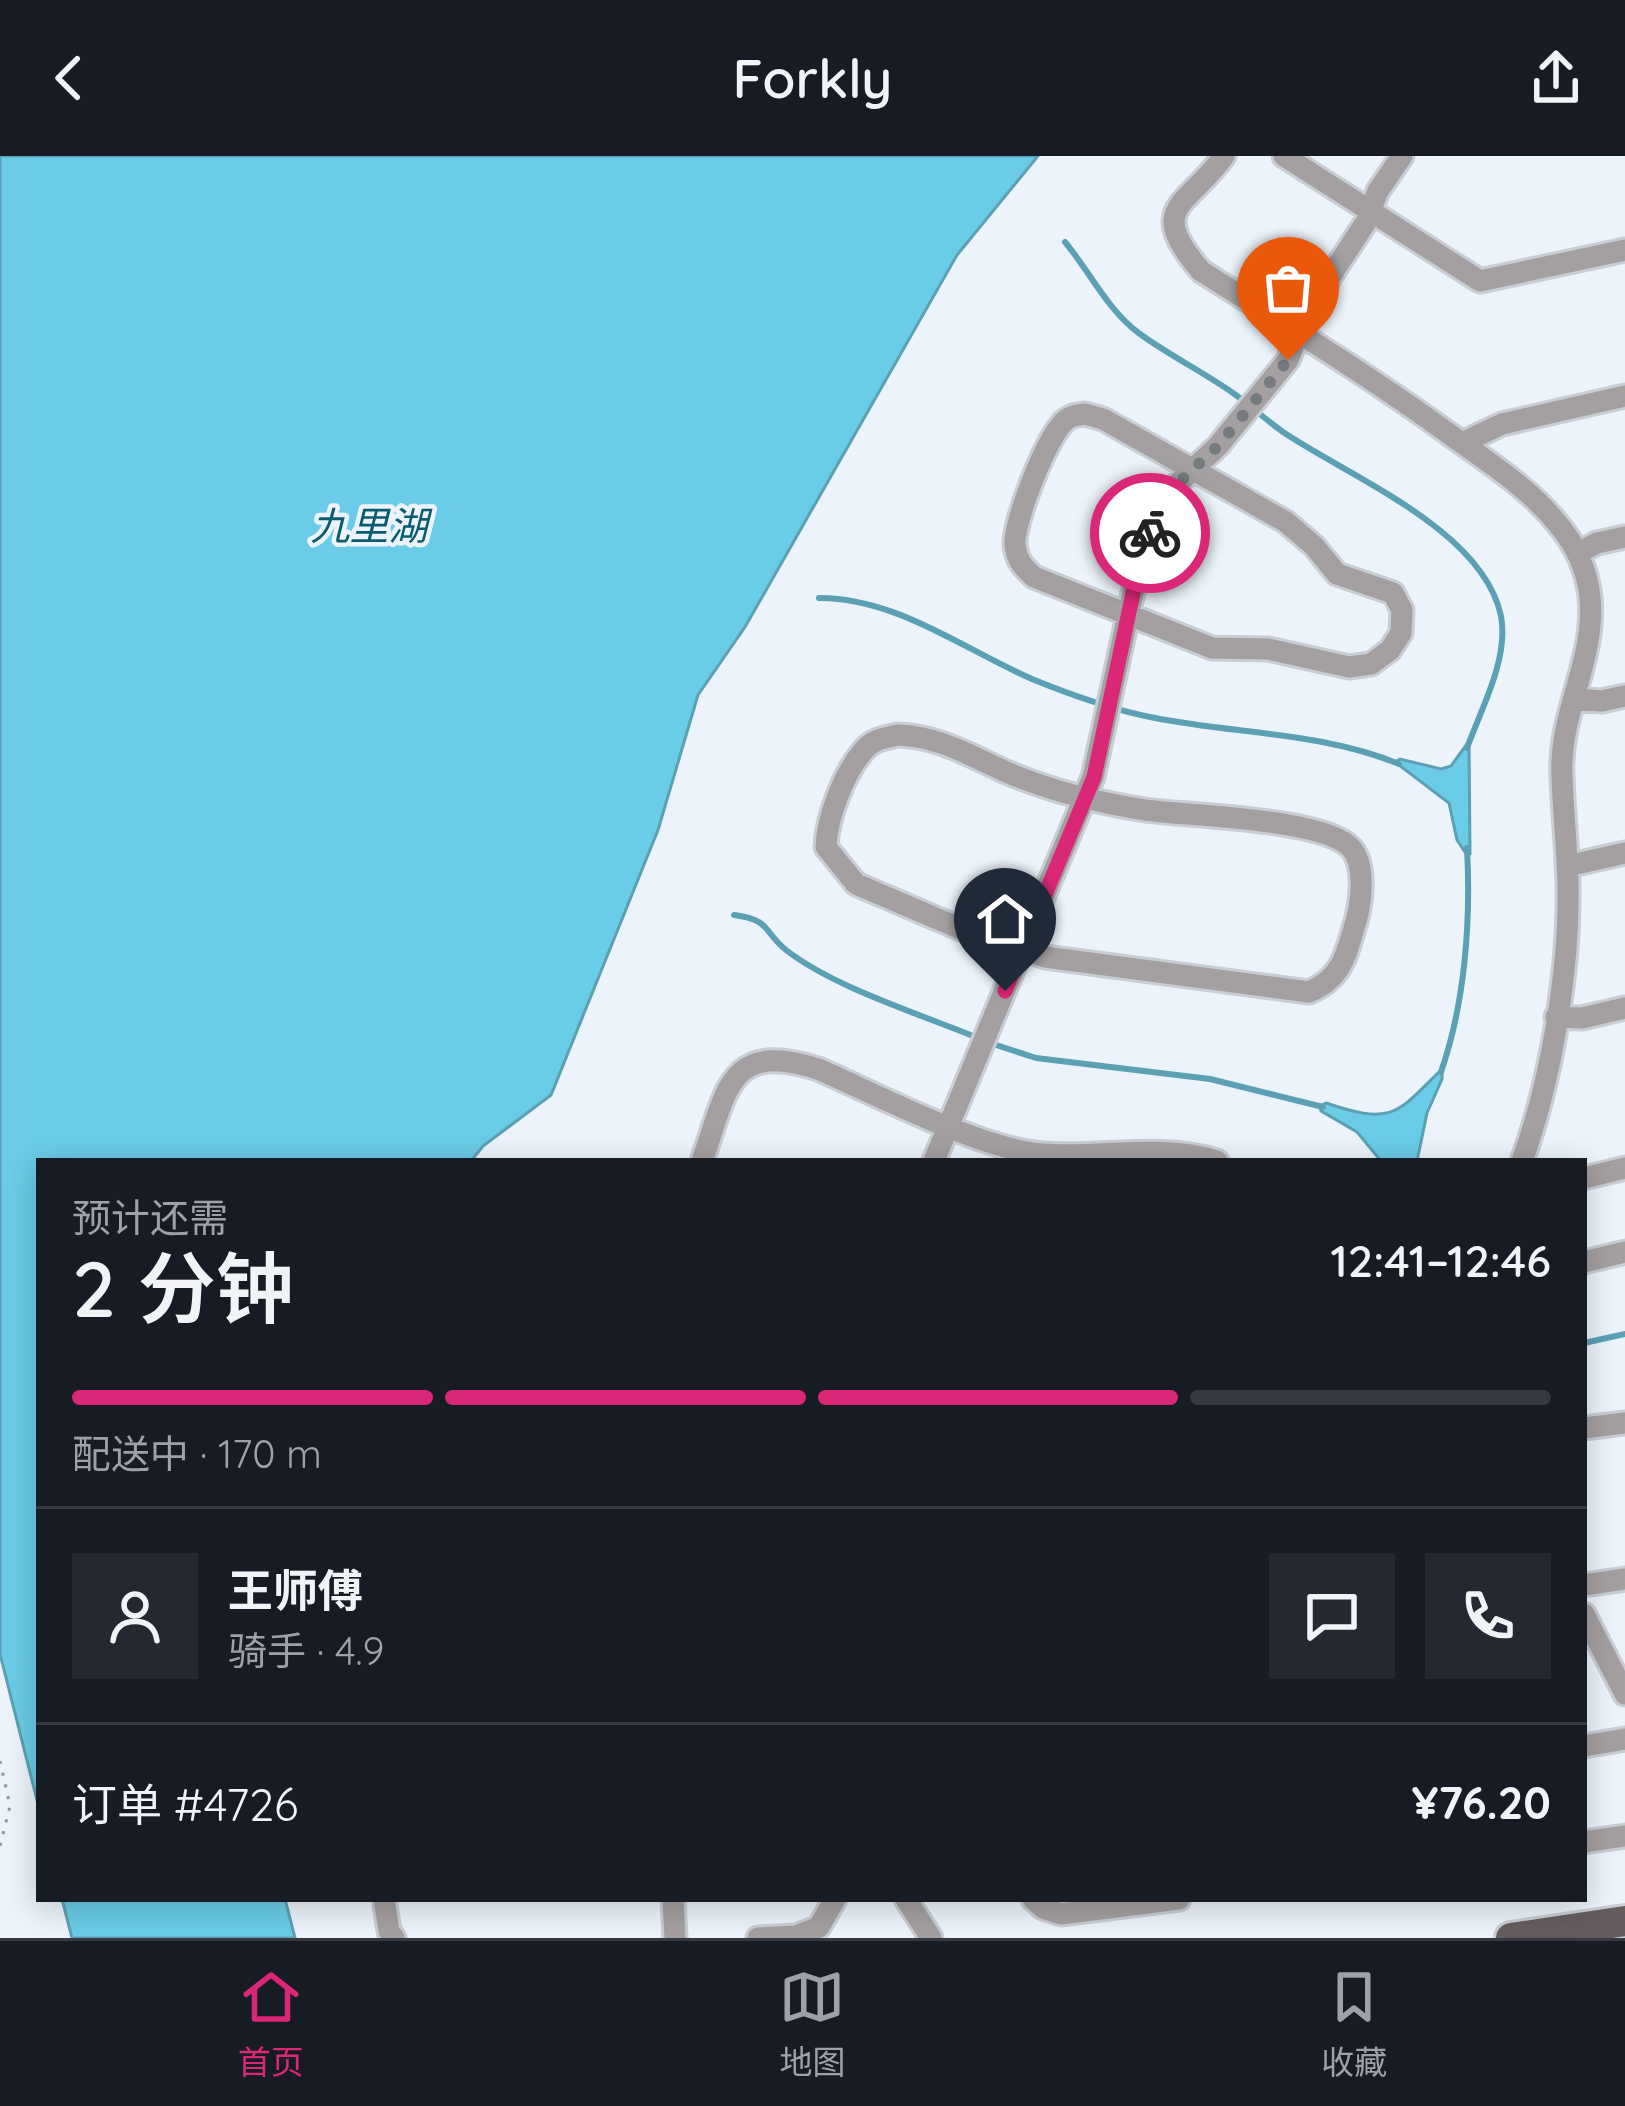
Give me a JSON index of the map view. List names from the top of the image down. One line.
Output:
{"water":["九里湖"],"page":{"header":"Forkly","heading":["2 分钟","预计还需","12:41–12:46"],"panel":["王师傅","骑手 · 4.9","订单 #4726","¥76.20"],"bar":"配送中 · 170 m","tabs":["首页","地图","收藏"]}}
